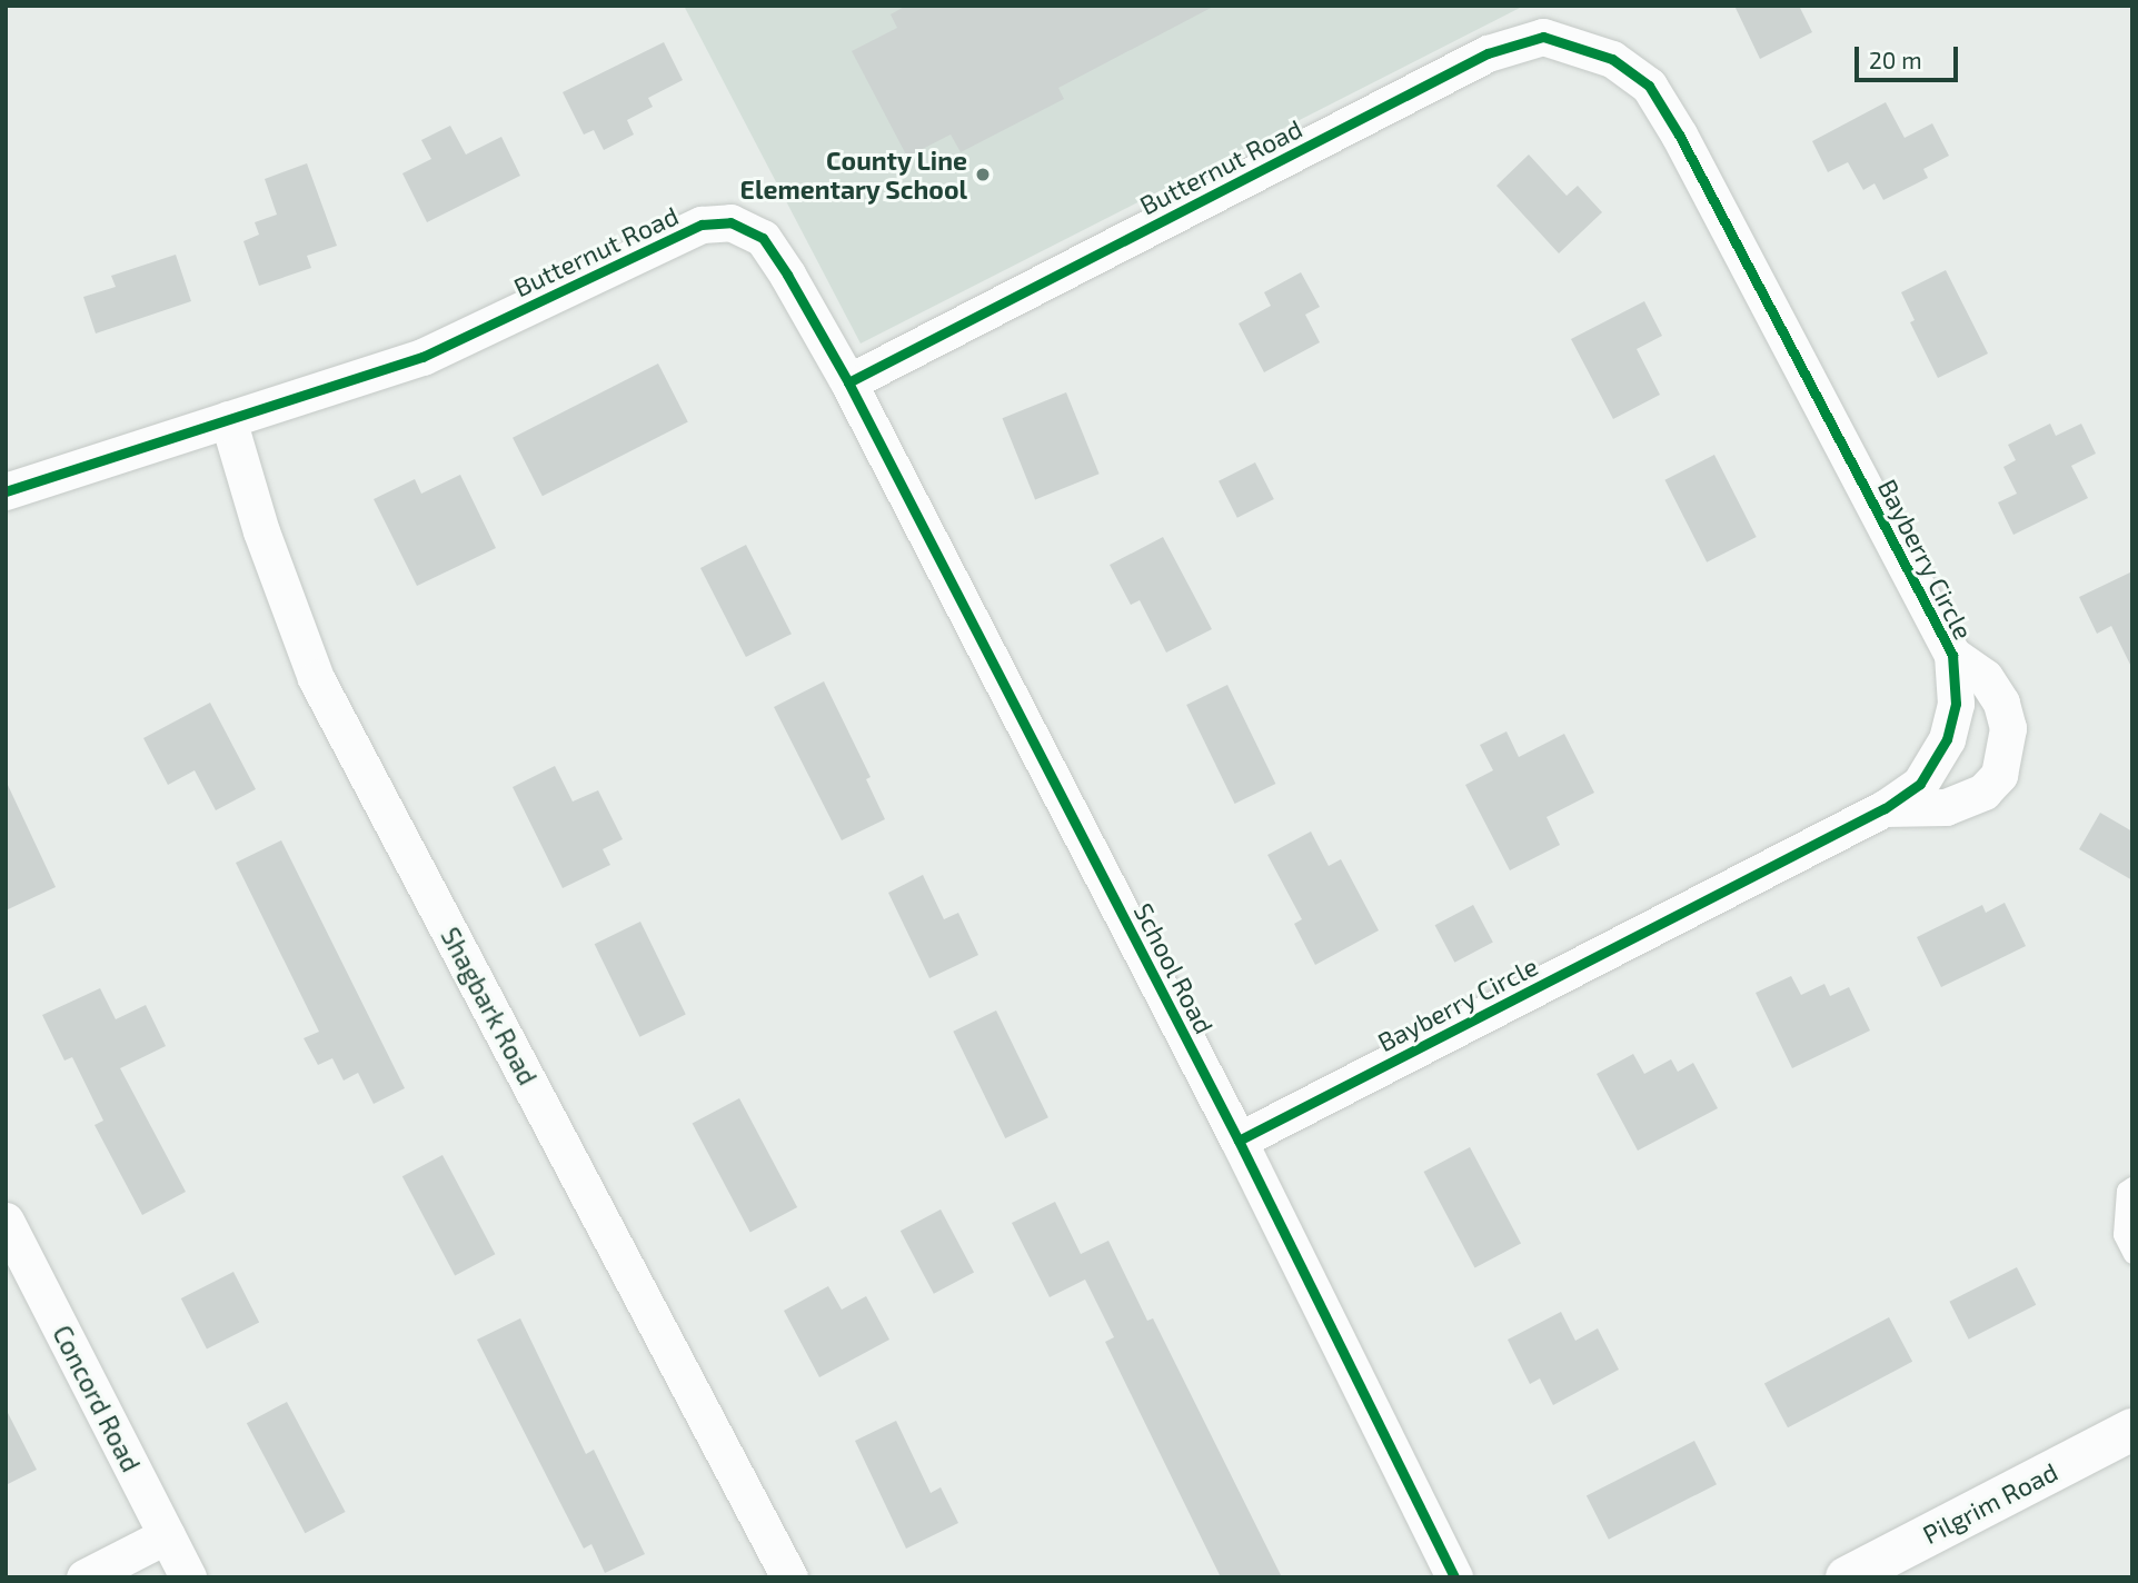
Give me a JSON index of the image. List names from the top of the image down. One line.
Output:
{"streets":{"street":["Butternut Road","Bayberry Circle","School Road","Shagbark Road","Concord Road","Pilgrim Road"]},"crossings":[["Butternut Road","Bayberry Circle"],["Butternut Road","School Road"],["Butternut Road","Shagbark Road"],["Bayberry Circle","School Road"]],"places":["County Line Elementary School"],"scale_bar":"20 m"}
